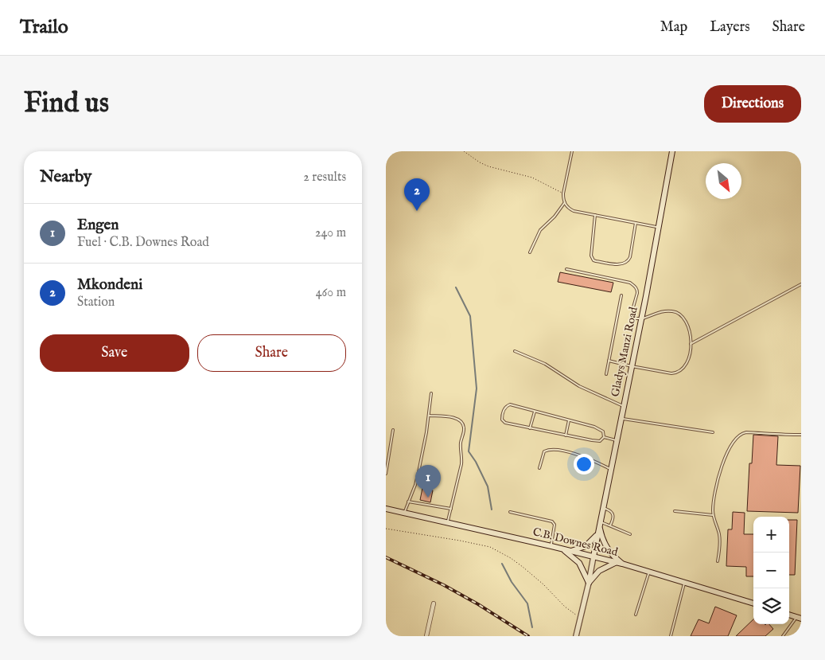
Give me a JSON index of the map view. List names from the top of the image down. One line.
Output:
{"streets":{"main road":["Gladys Manzi Road","C.B. Downes Road"]},"crossings":[["Gladys Manzi Road","C.B. Downes Road"]],"north":"bottom right","page":{"header":"Trailo","nav":["Map","Layers","Share"],"buttons":["Directions",["Save","Share"]],"title":"Find us","heading":["Nearby","2 results"],"pins":["2","1"],"list":[{"mark":"1","name":"Engen","note":"Fuel · C.B. Downes Road","value":"240 m"},{"mark":"2","name":"Mkondeni","note":"Station","value":"460 m"}],"map_buttons":["+","−"]}}
